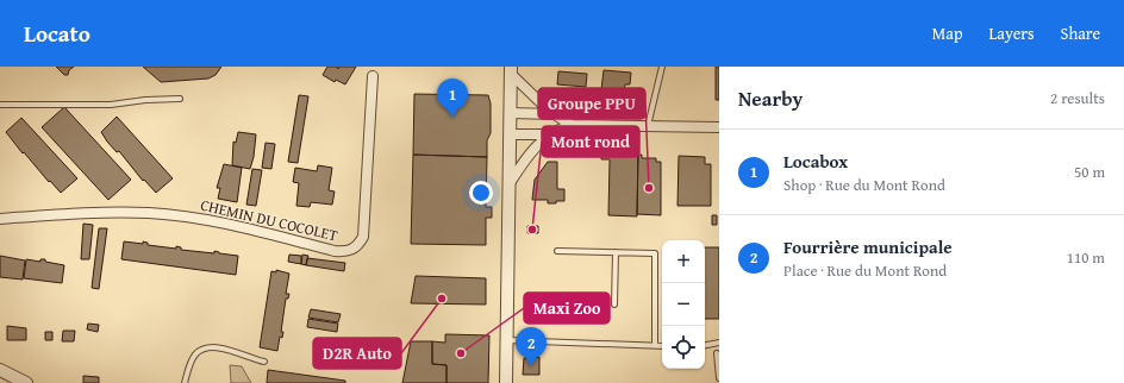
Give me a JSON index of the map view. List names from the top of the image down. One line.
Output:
{"streets":{"street":["CHEMIN DU COCOLET"]},"places":["Groupe PPU","Mont rond","D2R Auto","Maxi Zoo"],"page":{"header":"Locato","nav":["Map","Layers","Share"],"heading":["Nearby","2 results"],"pins":["1","2"],"list":[{"mark":"1","name":"Locabox","note":"Shop · Rue du Mont Rond","value":"50 m"},{"mark":"2","name":"Fourrière municipale","note":"Place · Rue du Mont Rond","value":"110 m"}],"map_buttons":["+","−"]}}
